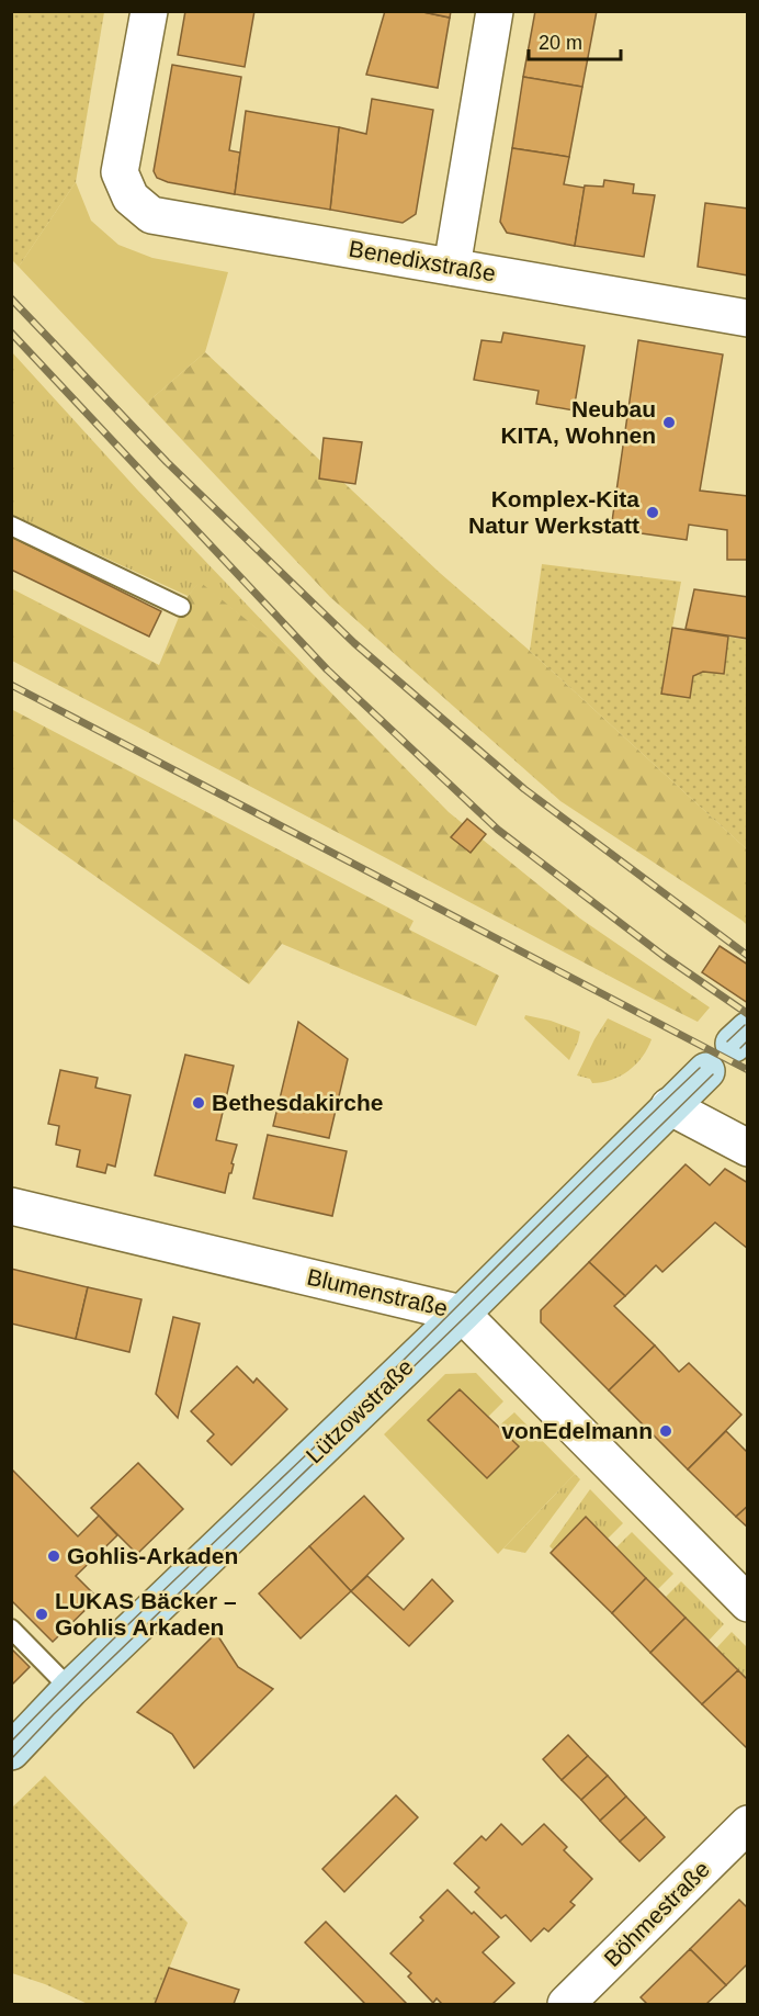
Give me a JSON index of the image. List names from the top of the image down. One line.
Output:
{"streets":{"main road":["Lützowstraße"],"street":["Benedixstraße","Blumenstraße","Böhmestraße"]},"crossings":[["Blumenstraße","Lützowstraße"]],"places":["Neubau KITA, Wohnen","Komplex-Kita Natur Werkstatt","Bethesdakirche","vonEdelmann","Gohlis-Arkaden","LUKAS Bäcker – Gohlis Arkaden"],"scale_bar":"20 m"}
